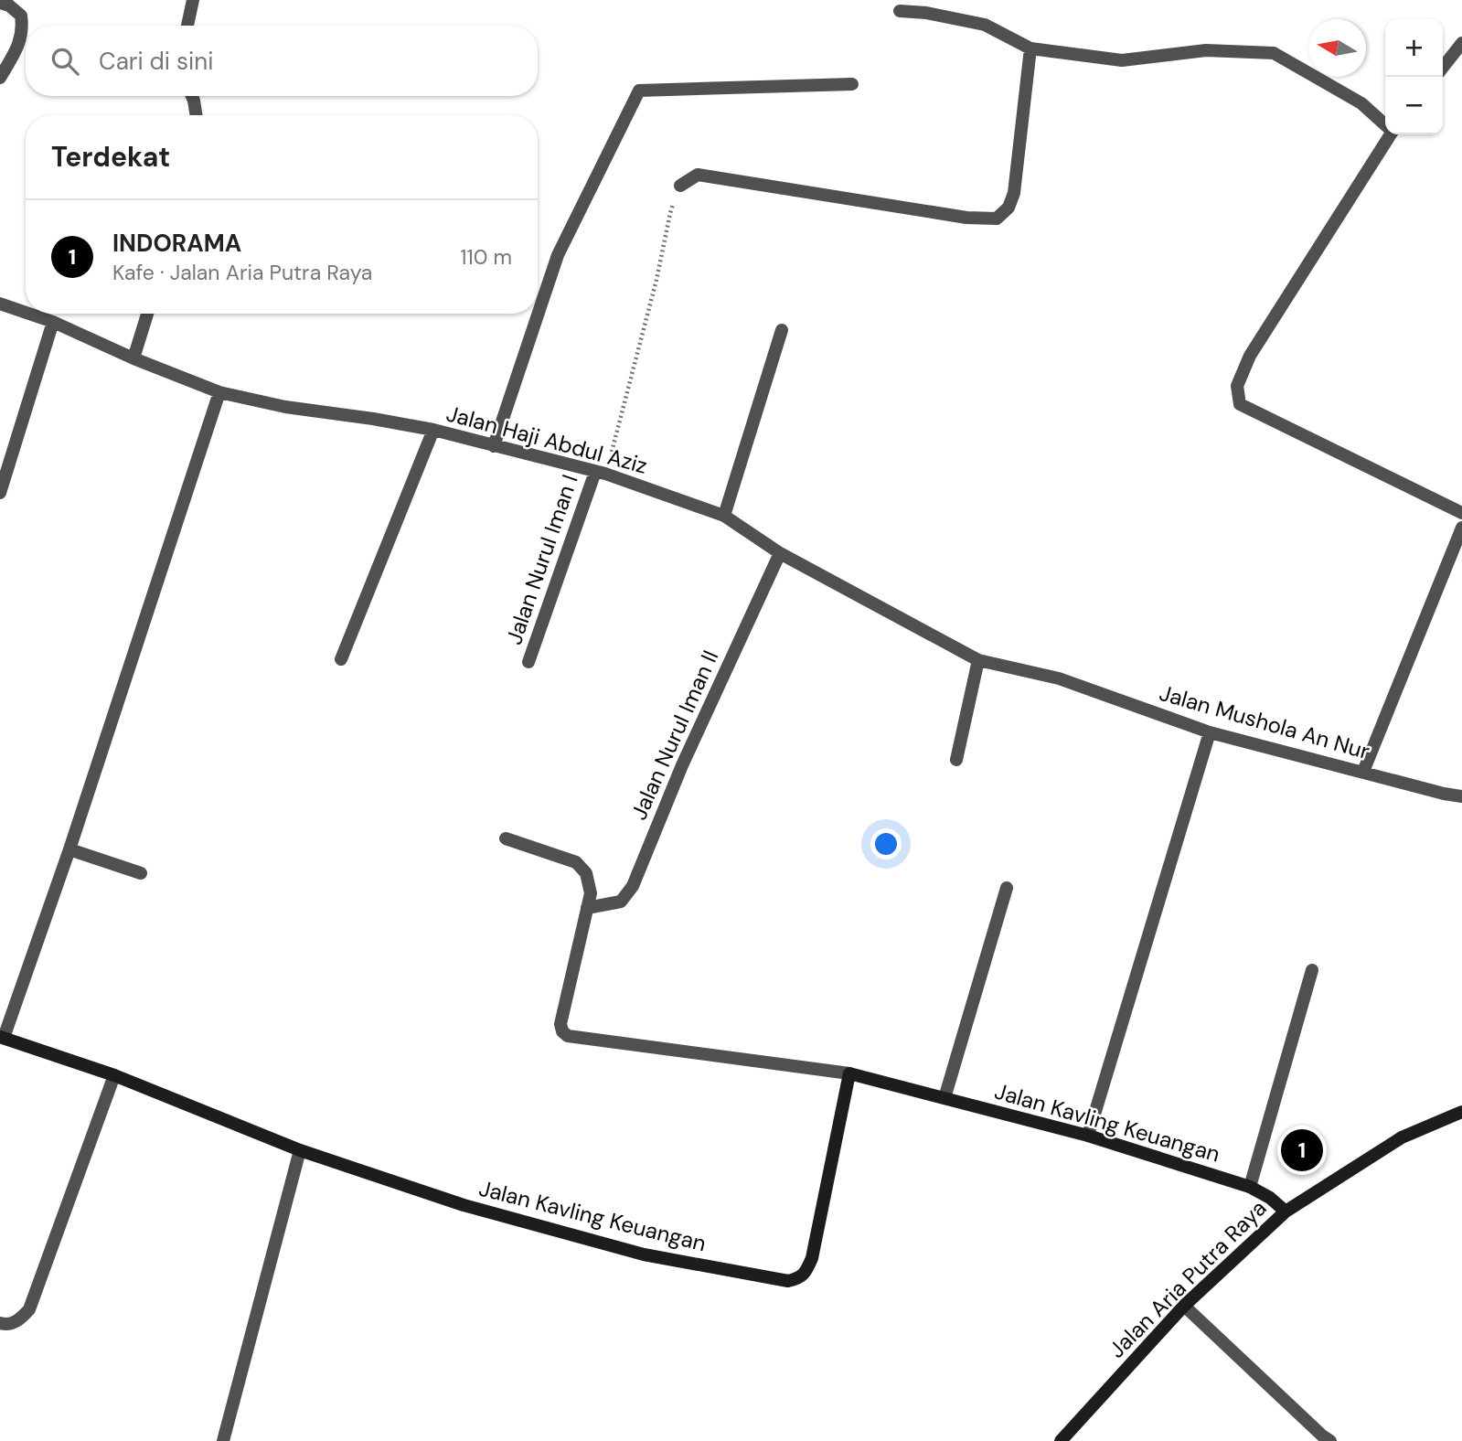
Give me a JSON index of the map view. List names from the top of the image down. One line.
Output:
{"streets":{"street":["Jalan Haji Abdul Aziz","Jalan Nurul Iman I","Jalan Mushola An Nur","Jalan Nurul Iman II","Jalan Kavling Keuangan","Jalan Aria Putra Raya"]},"crossings":[["Jalan Haji Abdul Aziz","Jalan Nurul Iman I"],["Jalan Haji Abdul Aziz","Jalan Mushola An Nur"],["Jalan Haji Abdul Aziz","Jalan Nurul Iman II"],["Jalan Kavling Keuangan","Jalan Aria Putra Raya"]],"north":"left","page":{"map_buttons":["+","−"],"search":"Cari di sini","heading":"Terdekat","list":[{"mark":"1","name":"INDORAMA","note":"Kafe · Jalan Aria Putra Raya","value":"110 m"}],"pins":"1"}}
